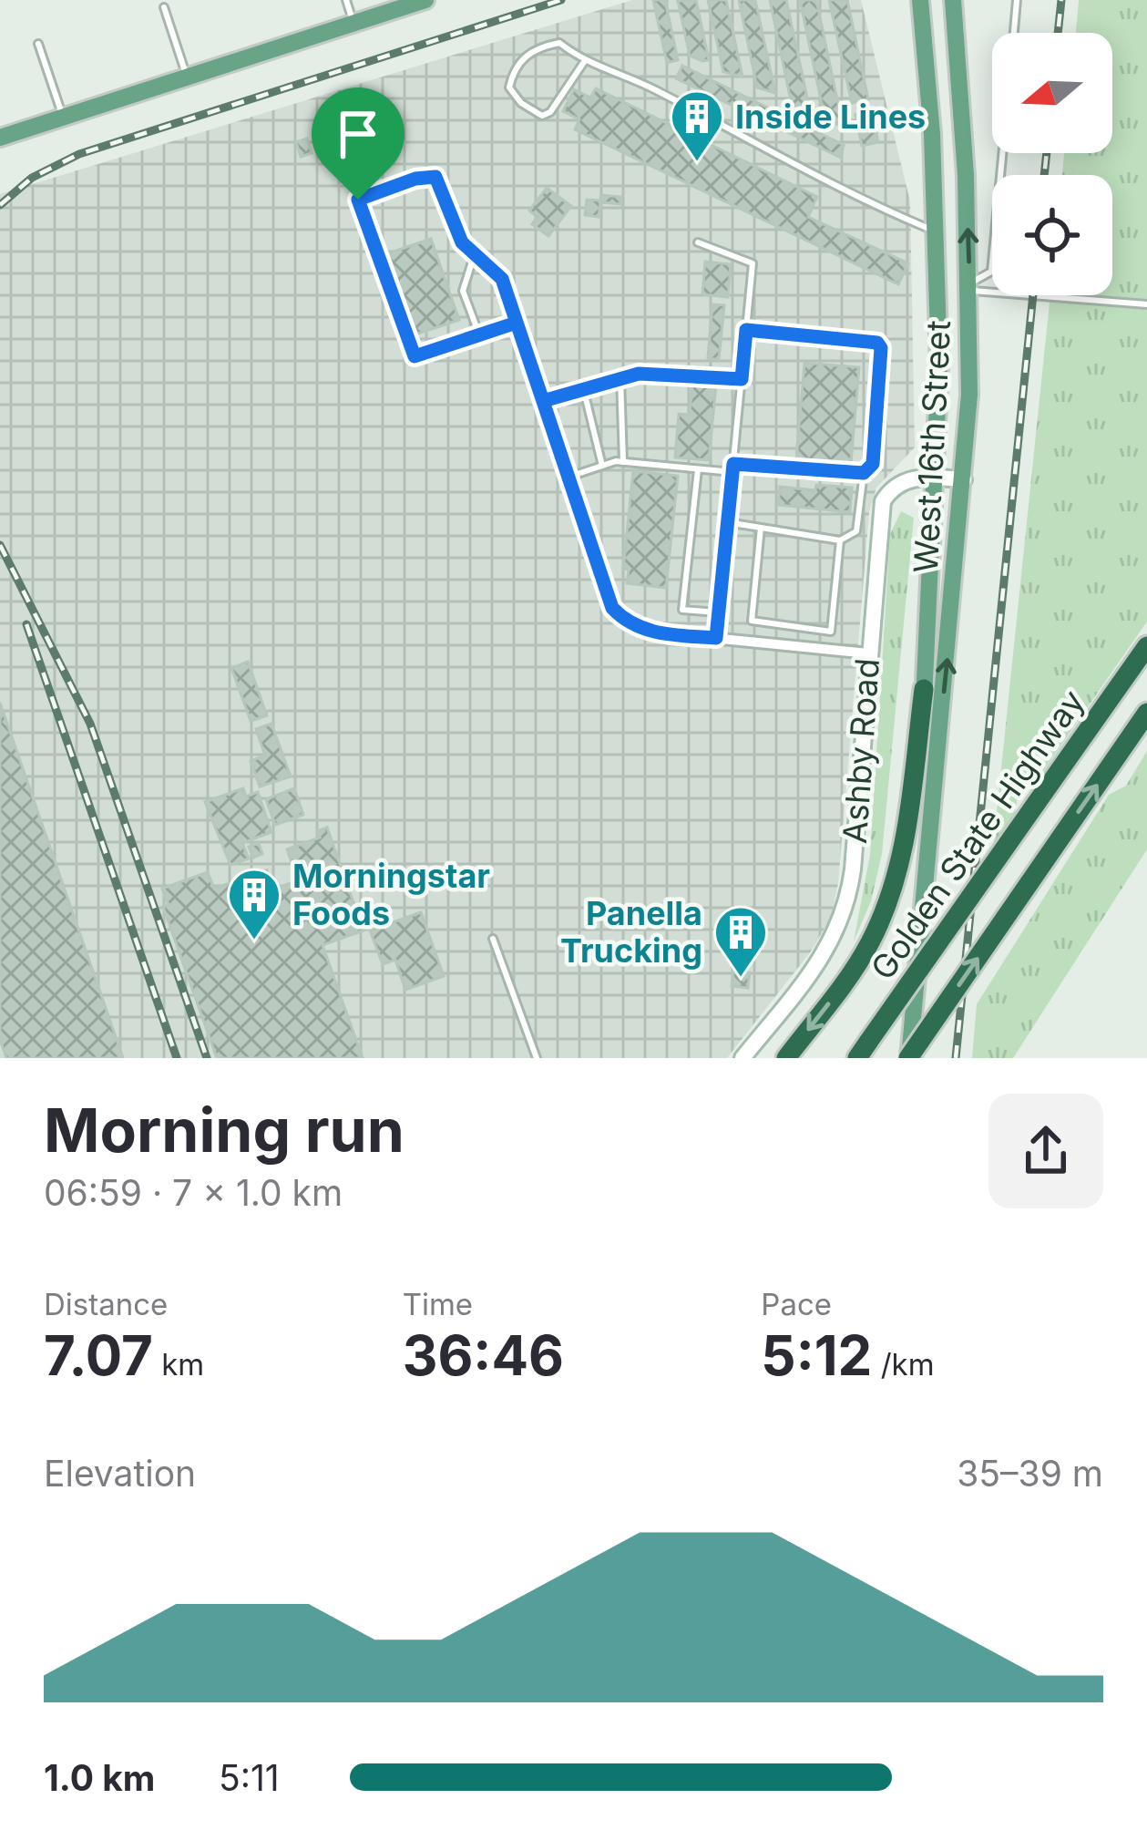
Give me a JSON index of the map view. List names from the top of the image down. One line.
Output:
{"streets":{"highway":["Golden State Highway"],"main road":["West 16th Street","Ashby Road"]},"crossings":[["West 16th Street","Ashby Road"]],"places":{"building":["Inside Lines","Morningstar Foods","Panella Trucking"]},"north":"left","page":{"heading":["Morning run","06:59 · 7 × 1.0 km"],"stats":[["Distance","7.07 km"],["Time","36:46"],["Pace","5:12 /km"]],"chart":["Elevation","35–39 m"],"list":[{"name":"1.0 km","note":"5:11"}]}}
